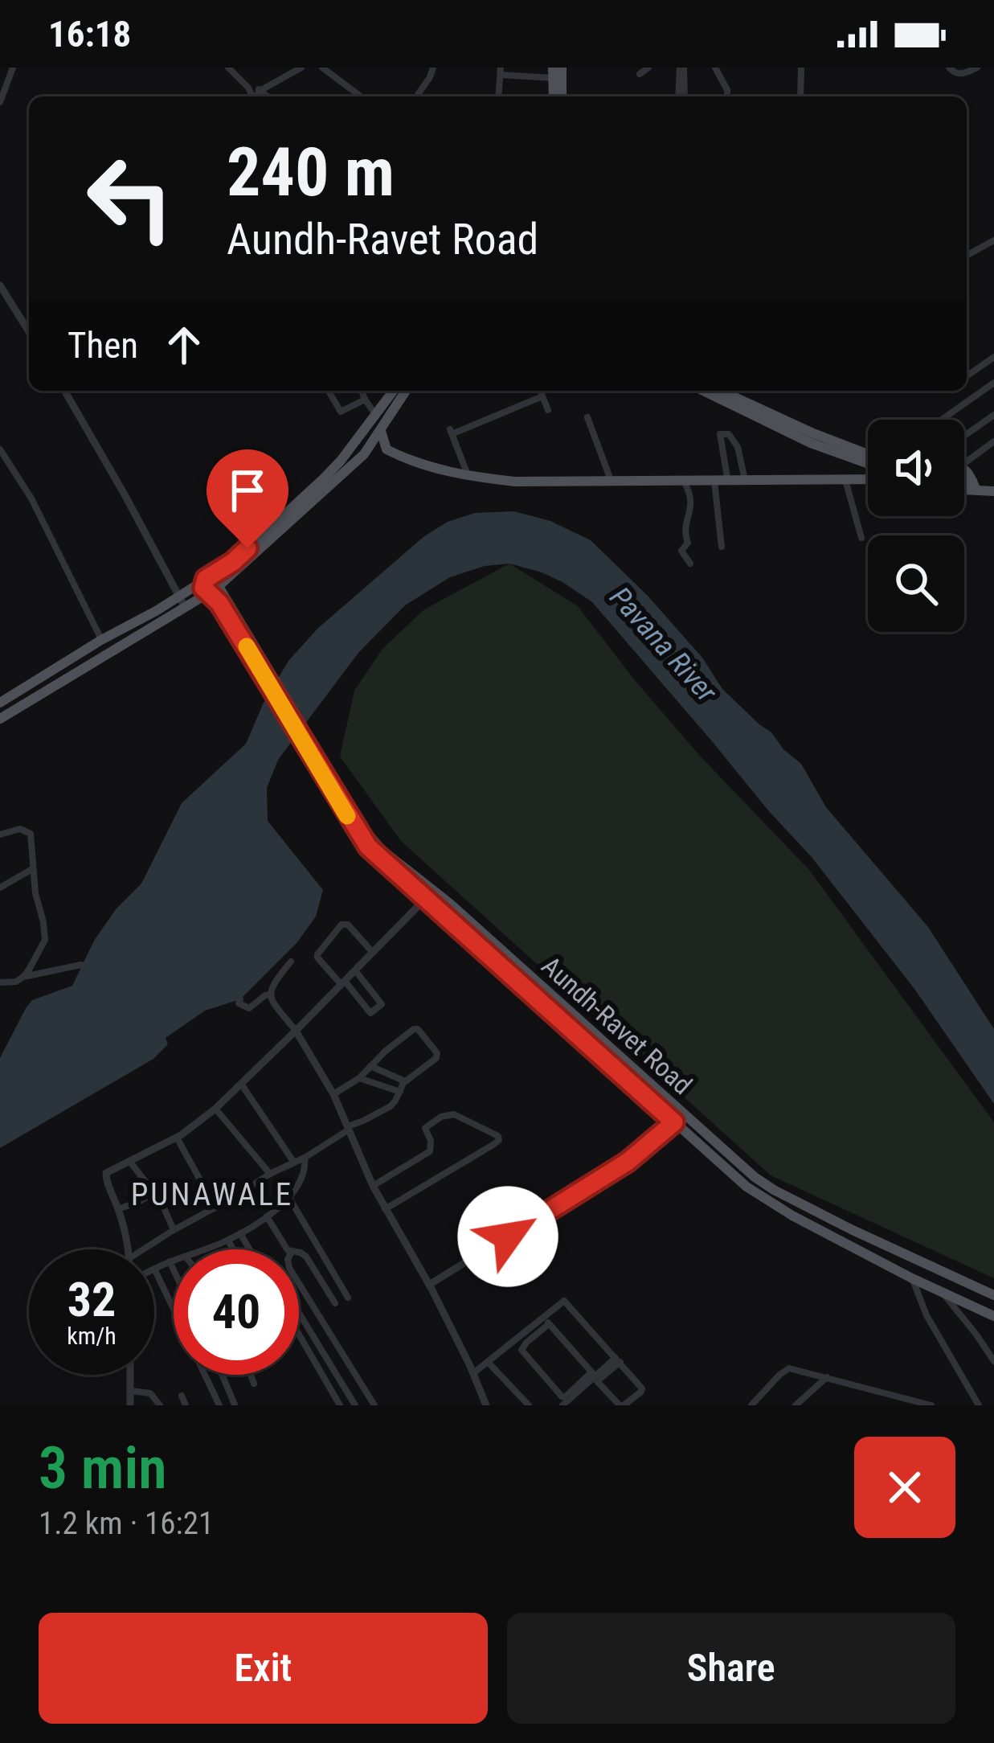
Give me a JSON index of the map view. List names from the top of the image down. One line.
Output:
{"streets":{"main road":["Aundh-Ravet Road"]},"districts":["PUNAWALE"],"water":["Pavana River"],"page":{"status":"16:18","turn":["240 m","Aundh-Ravet Road"],"then":"Then","speed":"32 km/h","limit":"40","heading":["3 min","1.2 km · 16:21"],"buttons":["Exit","Share"]}}
